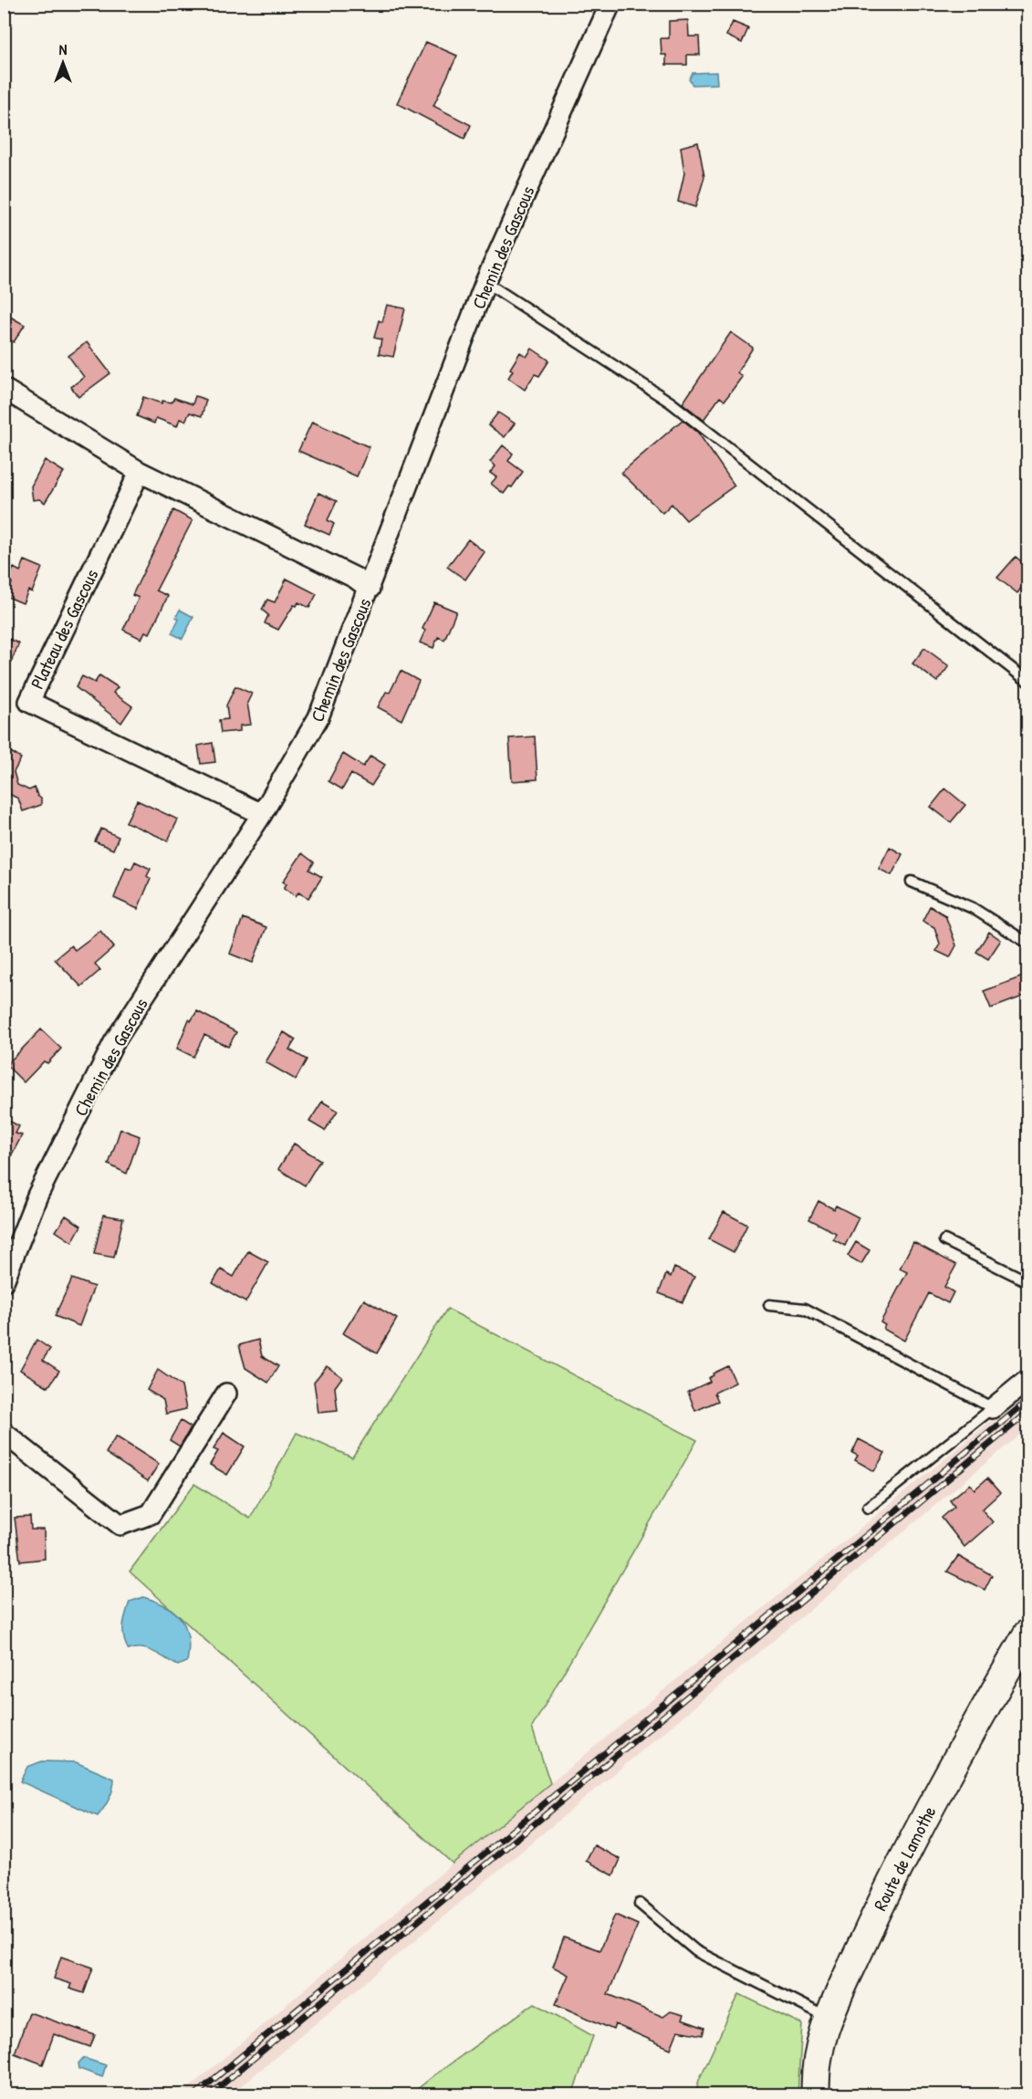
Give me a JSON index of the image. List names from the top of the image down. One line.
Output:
{"streets":{"street":["Chemin des Gascous","Plateau des Gascous","Route de Lamothe"]},"crossings":[["Chemin des Gascous","Plateau des Gascous"]],"north":"top"}
